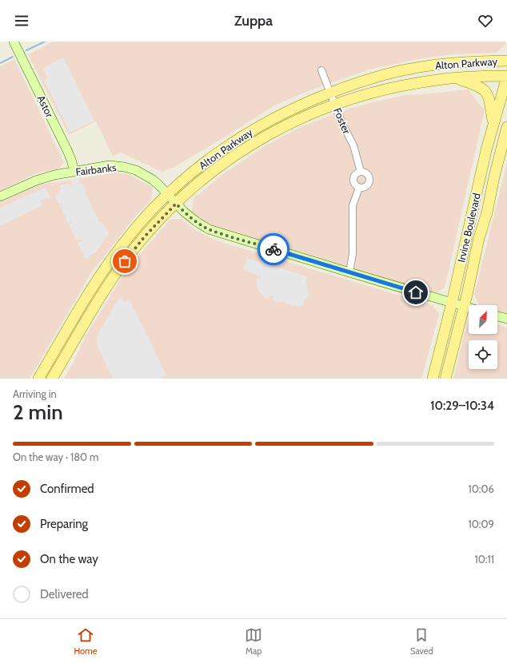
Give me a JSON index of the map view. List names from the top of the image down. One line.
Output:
{"streets":{"main road":["Alton Parkway","Irvine Boulevard"],"street":["Astor","Foster","Fairbanks"]},"crossings":[["Alton Parkway","Foster"],["Alton Parkway","Fairbanks"],["Alton Parkway","Irvine Boulevard"],["Astor","Fairbanks"],["Fairbanks","Irvine Boulevard"]],"north":"top right","page":{"header":"Zuppa","heading":["2 min","Arriving in","10:29–10:34"],"bar":"On the way · 180 m","list":[["Confirmed","10:06"],["Preparing","10:09"],["On the way","10:11"],"Delivered"],"tabs":["Home","Map","Saved"]}}
